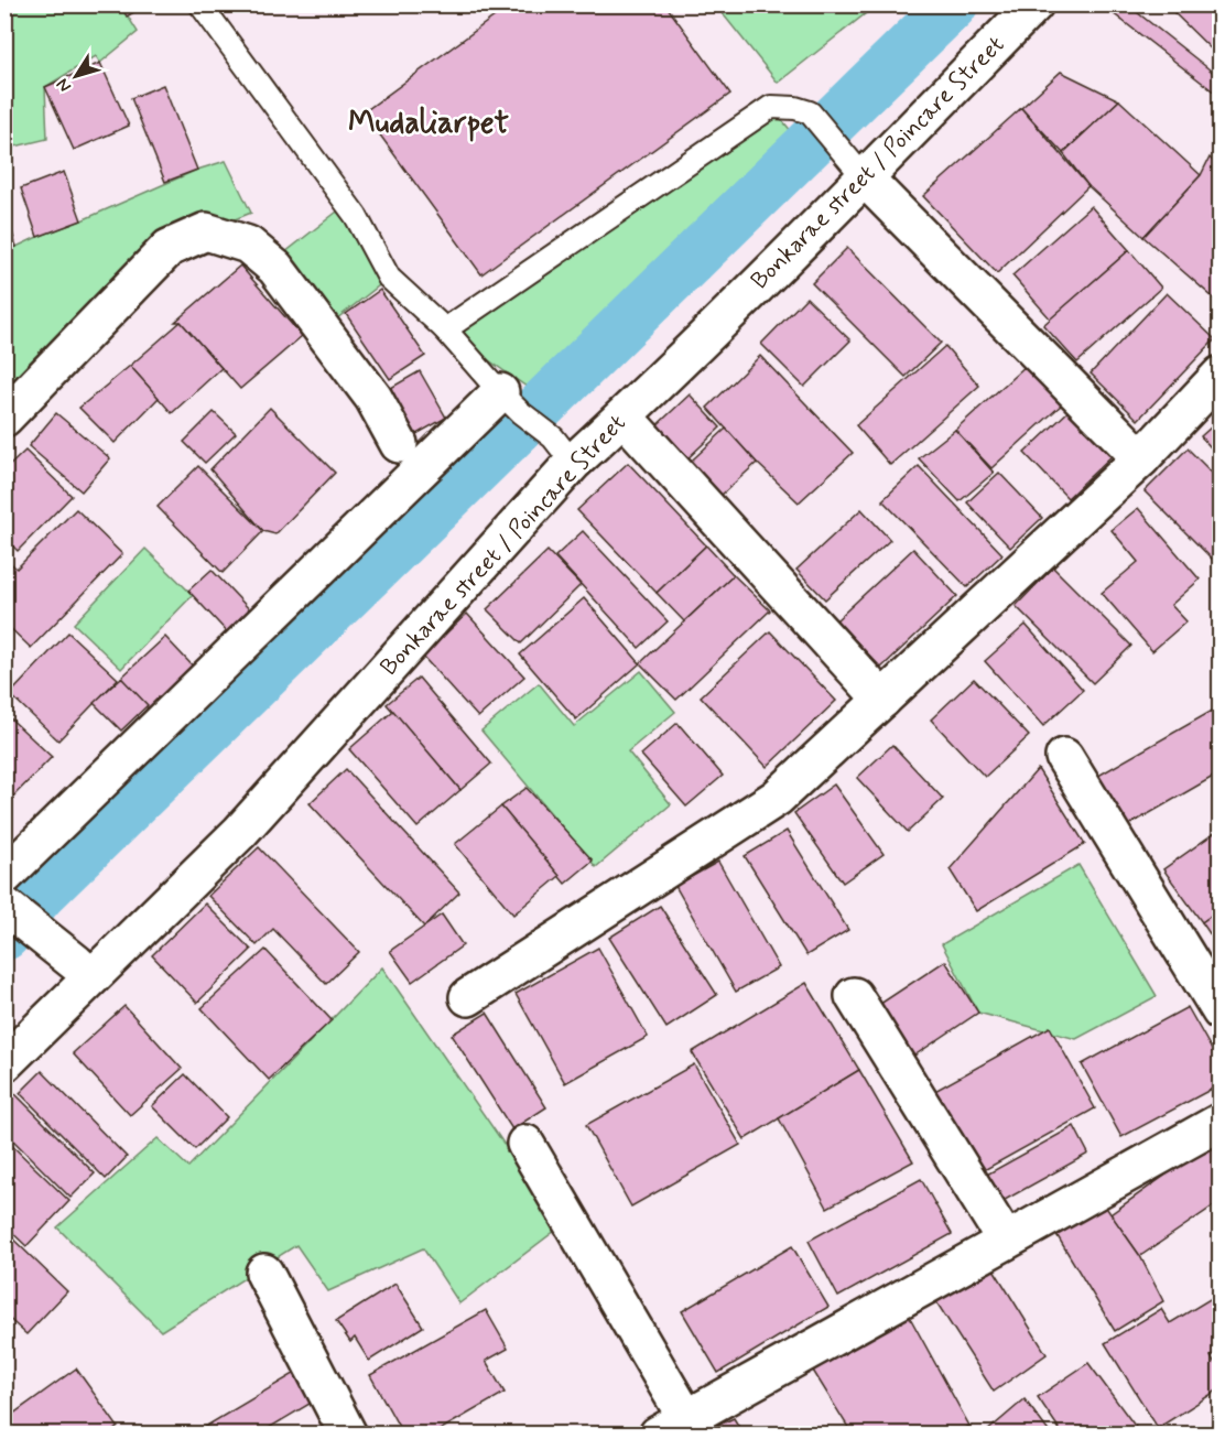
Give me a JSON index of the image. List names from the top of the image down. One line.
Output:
{"streets":{"street":["Bonkarae street / Poincare Street"]},"districts":["Mudaliarpet"],"north":"bottom left"}
